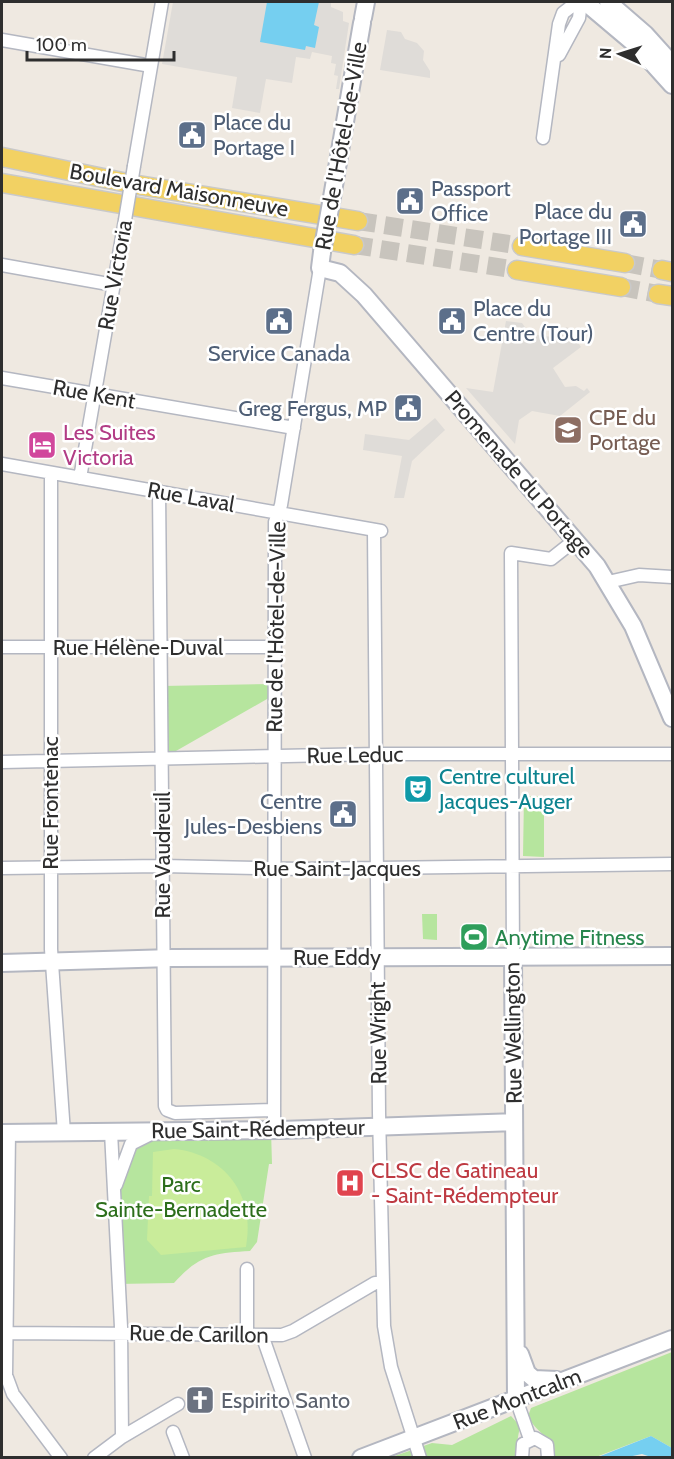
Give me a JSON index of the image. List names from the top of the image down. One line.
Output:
{"streets":{"main road":["Rue de l'Hôtel-de-Ville","Boulevard Maisonneuve","Promenade du Portage","Rue Eddy","Rue Wellington","Rue Saint-Rédempteur","Rue Montcalm"],"street":["Rue Victoria","Rue Kent","Rue Laval","Rue Hélène-Duval","Rue Leduc","Rue Frontenac","Rue Vaudreuil","Rue Saint-Jacques","Rue Wright","Rue de Carillon"]},"crossings":[["Rue de l'Hôtel-de-Ville","Rue Kent"],["Rue de l'Hôtel-de-Ville","Promenade du Portage"],["Rue de l'Hôtel-de-Ville","Rue Laval"],["Rue de l'Hôtel-de-Ville","Rue Hélène-Duval"],["Rue de l'Hôtel-de-Ville","Rue Leduc"],["Rue de l'Hôtel-de-Ville","Rue Vaudreuil"],["Rue de l'Hôtel-de-Ville","Rue Saint-Jacques"],["Rue de l'Hôtel-de-Ville","Rue Eddy"],["Rue de l'Hôtel-de-Ville","Rue Saint-Rédempteur"],["Rue Victoria","Rue Kent"],["Rue Victoria","Rue Laval"],["Promenade du Portage","Rue Wellington"],["Rue Laval","Rue Frontenac"],["Rue Laval","Rue Vaudreuil"],["Rue Laval","Rue Wright"],["Rue Hélène-Duval","Rue Frontenac"],["Rue Hélène-Duval","Rue Vaudreuil"],["Rue Leduc","Rue Frontenac"],["Rue Leduc","Rue Vaudreuil"],["Rue Leduc","Rue Wright"],["Rue Leduc","Rue Wellington"],["Rue Frontenac","Rue Saint-Jacques"],["Rue Frontenac","Rue Eddy"],["Rue Frontenac","Rue Saint-Rédempteur"],["Rue Vaudreuil","Rue Saint-Jacques"],["Rue Vaudreuil","Rue Eddy"],["Rue Saint-Jacques","Rue Wright"],["Rue Saint-Jacques","Rue Wellington"],["Rue Eddy","Rue Wright"],["Rue Eddy","Rue Wellington"],["Rue Wright","Rue Saint-Rédempteur"],["Rue Wright","Rue de Carillon"],["Rue Wright","Rue Montcalm"],["Rue Wellington","Rue Saint-Rédempteur"],["Rue Wellington","Rue Montcalm"]],"parks":["Parc Sainte-Bernadette"],"places":{"public building":["Place du Portage I","Passport Office","Place du Portage III","Service Canada","Place du Centre (Tour)","Greg Fergus, MP","Centre Jules-Desbiens"],"school or university":["CPE du Portage"],"hotel":["Les Suites Victoria"],"theatre":["Centre culturel Jacques-Auger"],"sports":["Anytime Fitness"],"hospital":["CLSC de Gatineau - Saint-Rédempteur"],"church":["Espirito Santo"]},"scale_bar":"100 m","north":"left"}
